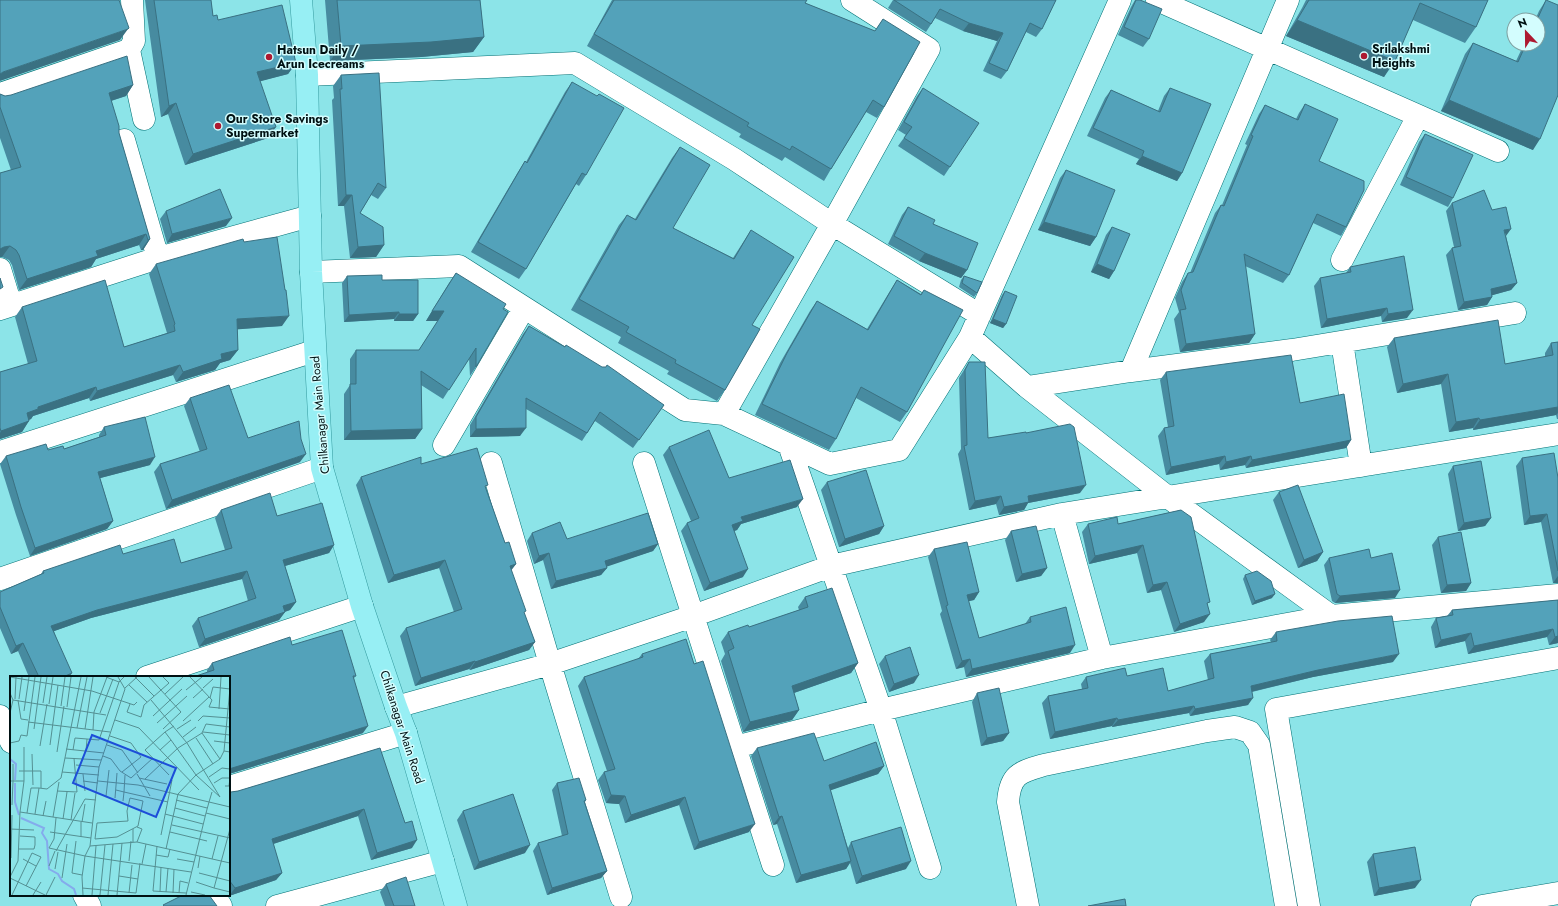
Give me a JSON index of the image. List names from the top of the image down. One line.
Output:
{"streets":{"main road":["Chilkanagar Main Road"]},"places":["Srilakshmi Heights","Hatsun Daily / Arun Icecreams","Our Store Savings Supermarket"],"north":"top"}
